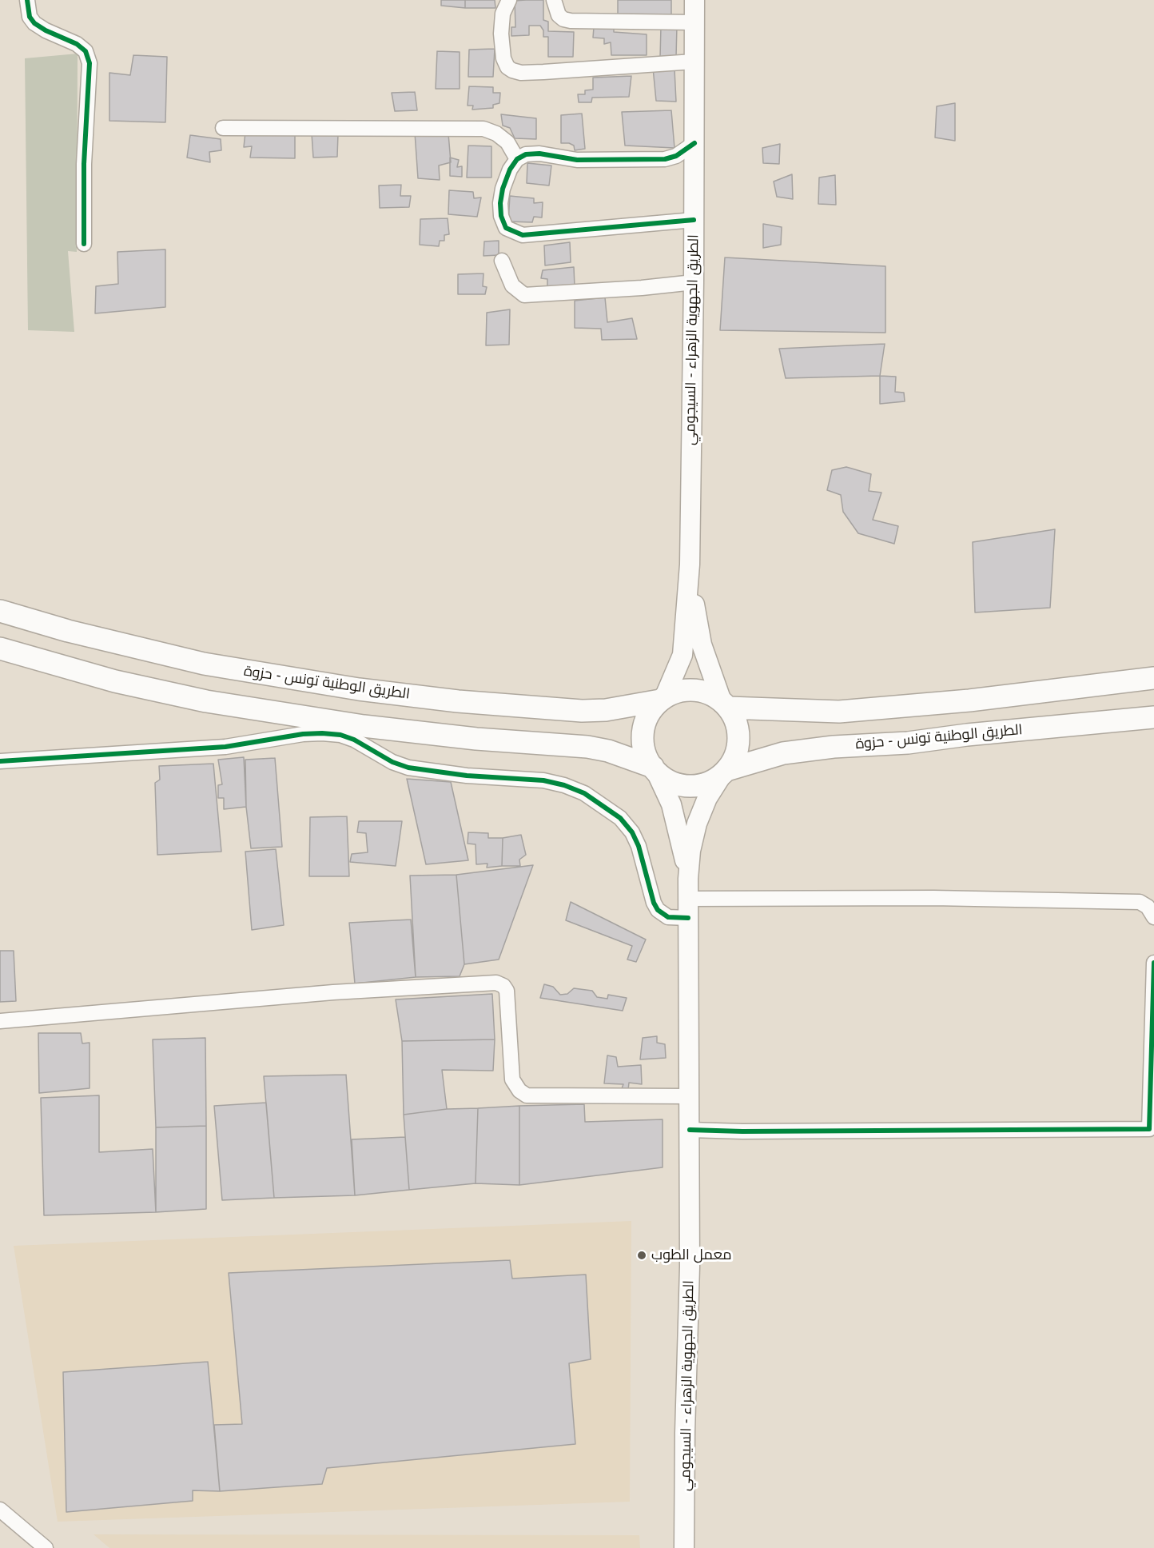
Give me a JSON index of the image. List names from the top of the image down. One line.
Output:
{"streets":{"highway":["الطريق الوطنية تونس - حزوة"],"main road":["الطريق الجهوية الزهراء - السيجومي"]},"crossings":[["الطريق الجهوية الزهراء - السيجومي","الطريق الوطنية تونس - حزوة"]],"places":["معمل الطوب"]}
